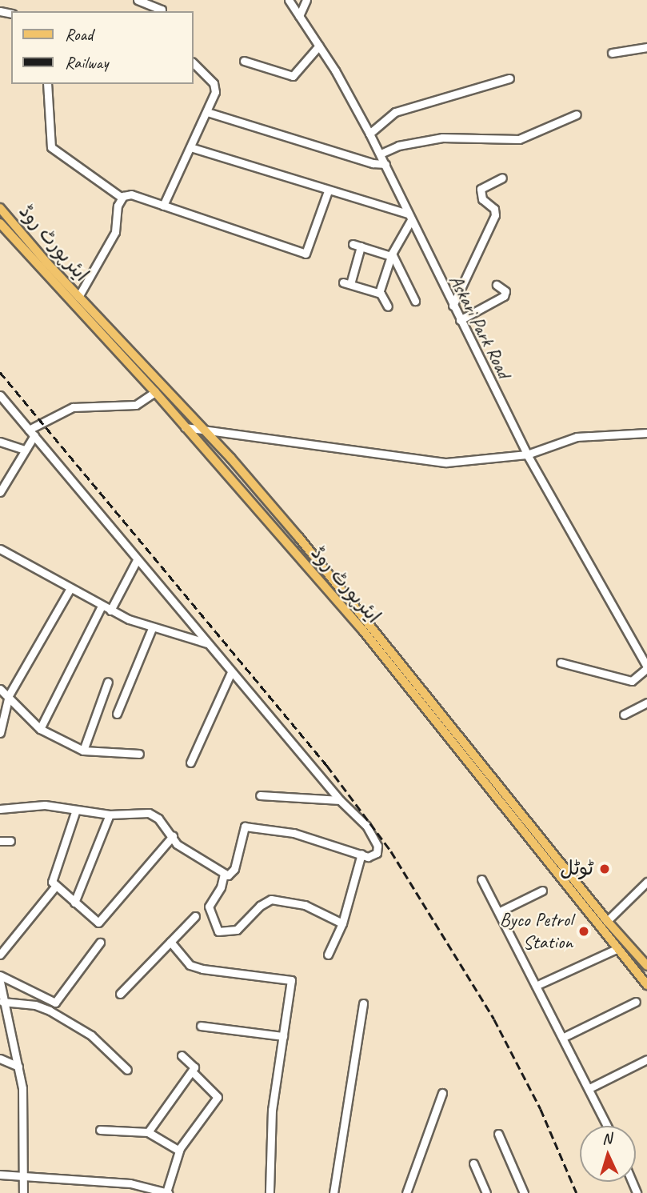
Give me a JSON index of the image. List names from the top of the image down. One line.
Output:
{"streets":{"main road":["ایئرپورٹ روڈ"],"street":["Askari Park Road"]},"places":["ٹوٹل","Byco Petrol Station"],"legend":["Road","Railway"],"north":"top"}
